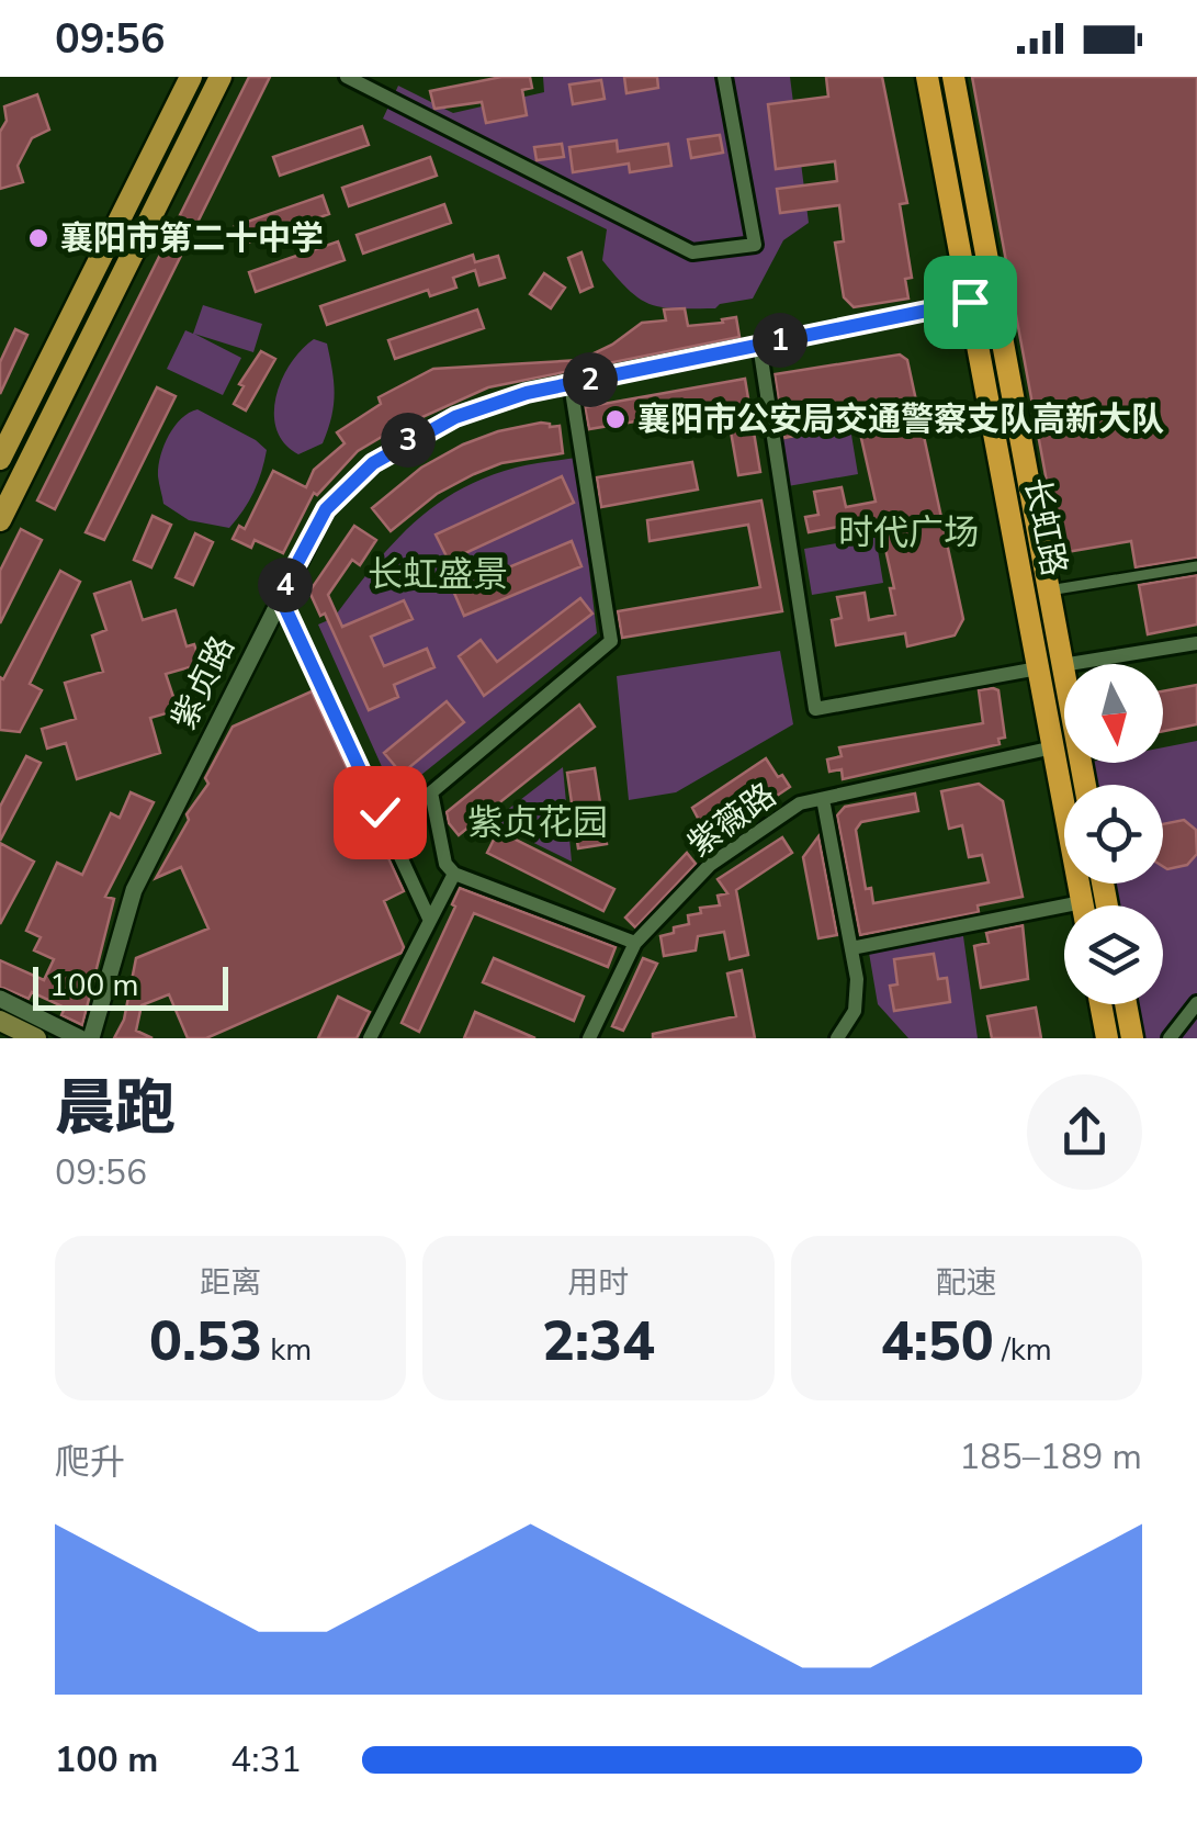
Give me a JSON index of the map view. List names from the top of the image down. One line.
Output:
{"streets":{"highway":["长虹路"],"street":["紫贞路","紫薇路"]},"crossings":[["长虹路","紫贞路"],["长虹路","紫薇路"]],"districts":["时代广场","长虹盛景","紫贞花园"],"places":["襄阳市第二十中学","襄阳市公安局交通警察支队高新大队"],"scale_bar":"100 m","north":"bottom","page":{"status":"09:56","pins":["1","2","3","4"],"scale":"100 m","heading":["晨跑","09:56"],"stats":[["距离","0.53 km"],["用时","2:34"],["配速","4:50 /km"]],"chart":["爬升","185–189 m"],"list":[{"name":"100 m","note":"4:31"}]}}
